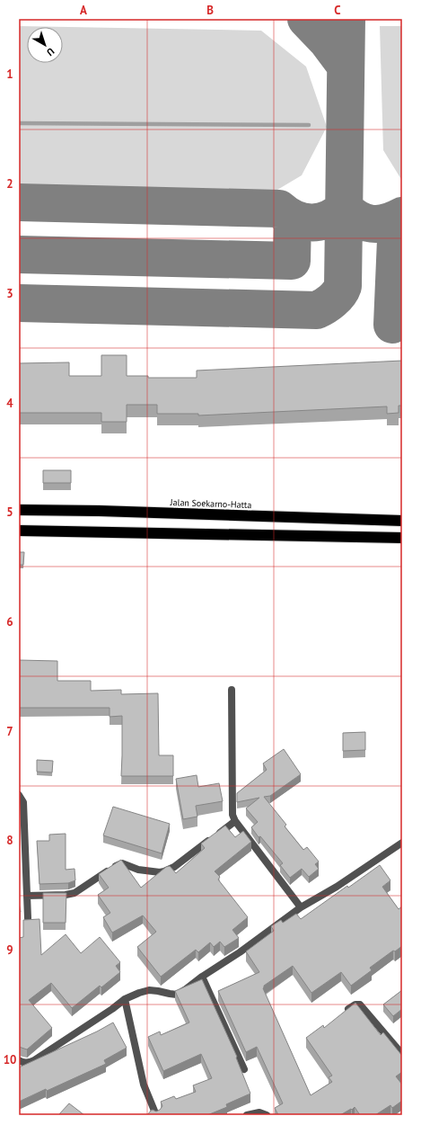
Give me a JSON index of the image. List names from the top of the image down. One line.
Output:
{"streets":{"highway":["Jalan Soekarno-Hatta"]},"north":"bottom right","grid":{"columns":["A","B","C"],"rows":["1","2","3","4","5","6","7","8","9","10"]}}
